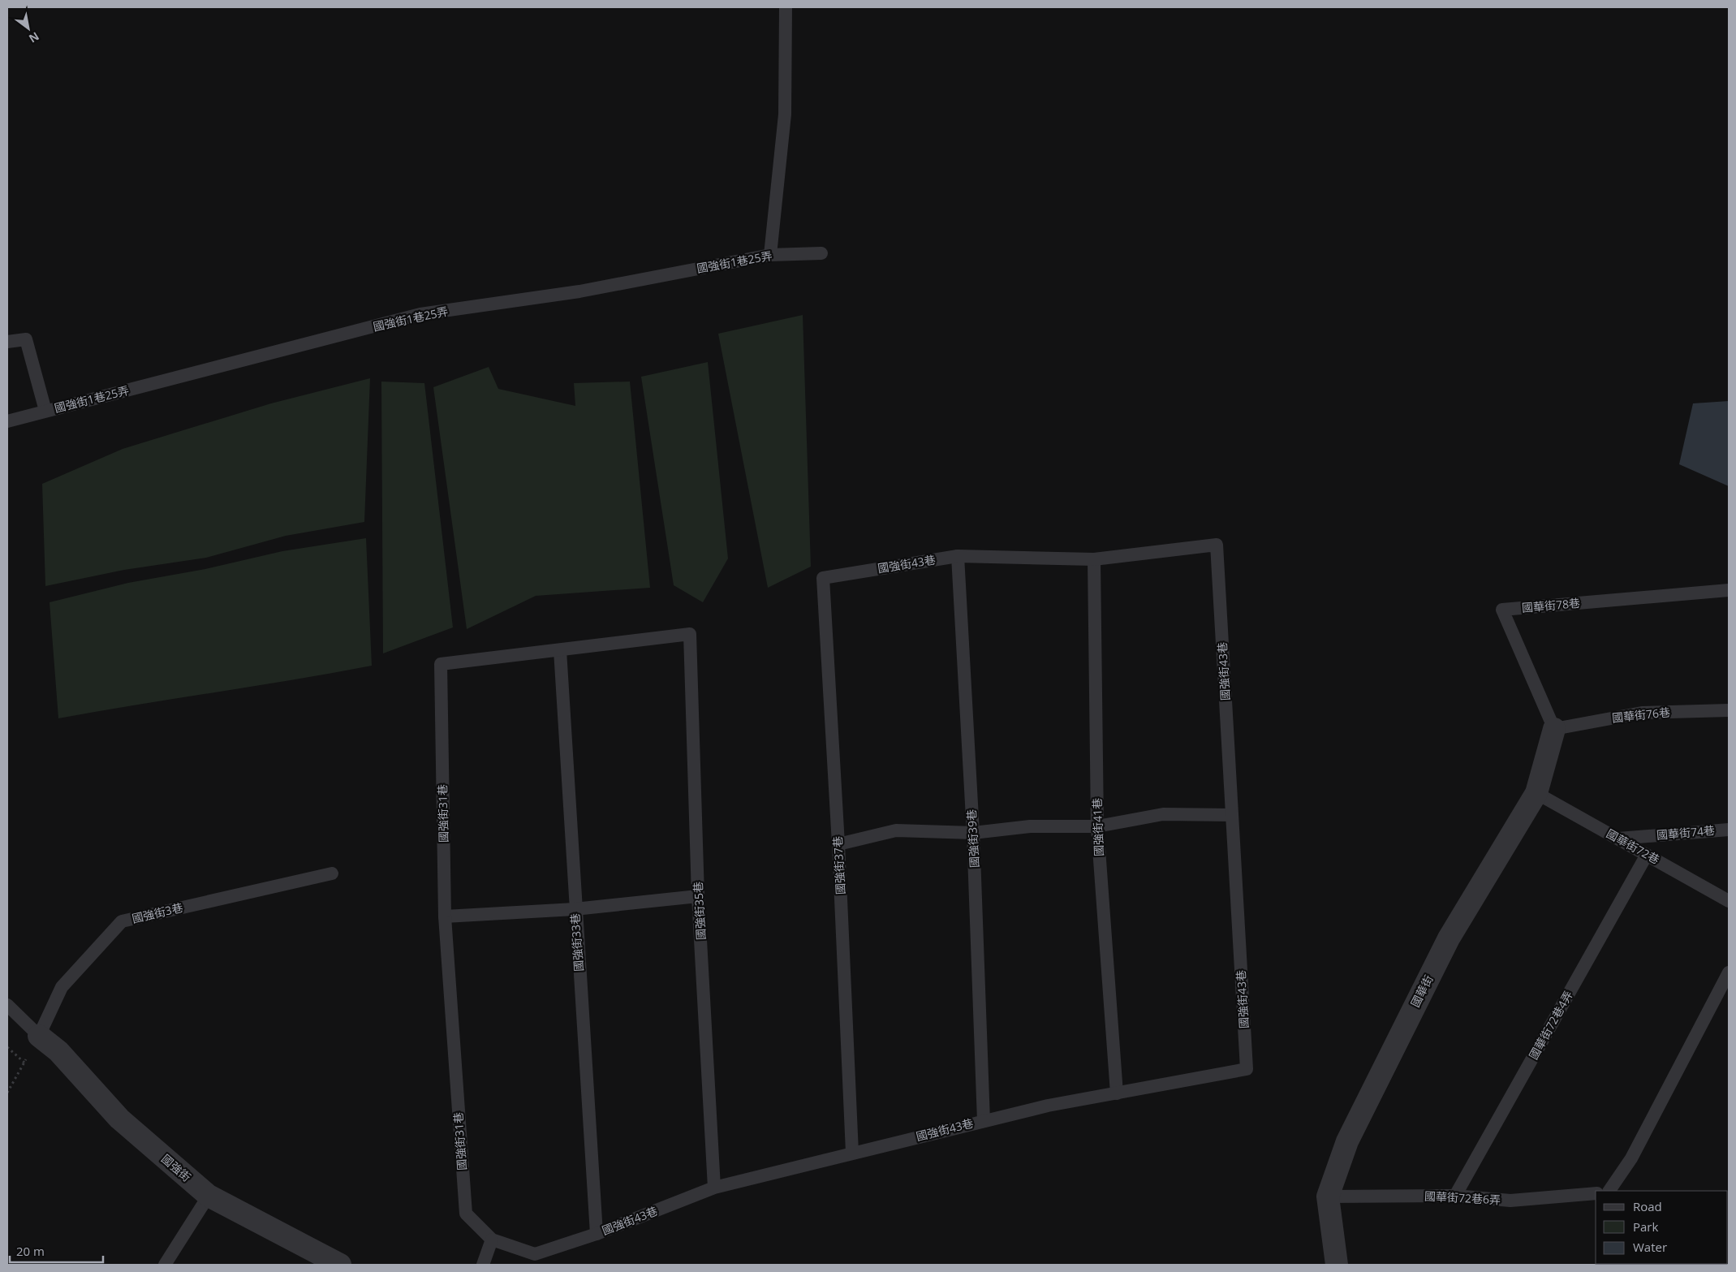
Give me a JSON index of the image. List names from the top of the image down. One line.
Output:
{"streets":{"street":["國華街","國強街"],"lane":["國強街1巷25弄","國強街43巷","國華街78巷","國華街76巷","國強街31巷","國強街41巷","國華街74巷","國強街39巷","國華街72巷","國強街37巷","國強街35巷","國強街3巷","國強街33巷","國華街72巷4弄","國華街72巷6弄"]},"crossings":[["國強街43巷","國強街31巷"],["國強街43巷","國強街41巷"],["國強街43巷","國強街39巷"],["國強街43巷","國強街37巷"],["國強街43巷","國強街35巷"],["國強街43巷","國強街33巷"],["國華街78巷","國華街76巷"],["國華街78巷","國華街"],["國華街76巷","國華街"],["國強街31巷","國強街35巷"],["國強街31巷","國強街33巷"],["國華街74巷","國華街72巷"],["國華街72巷","國華街"],["國華街72巷","國華街72巷4弄"],["國強街3巷","國強街"],["國華街","國華街72巷6弄"],["國華街72巷4弄","國華街72巷6弄"]],"legend":["Road","Park","Water"],"scale_bar":"20 m","north":"bottom right"}
